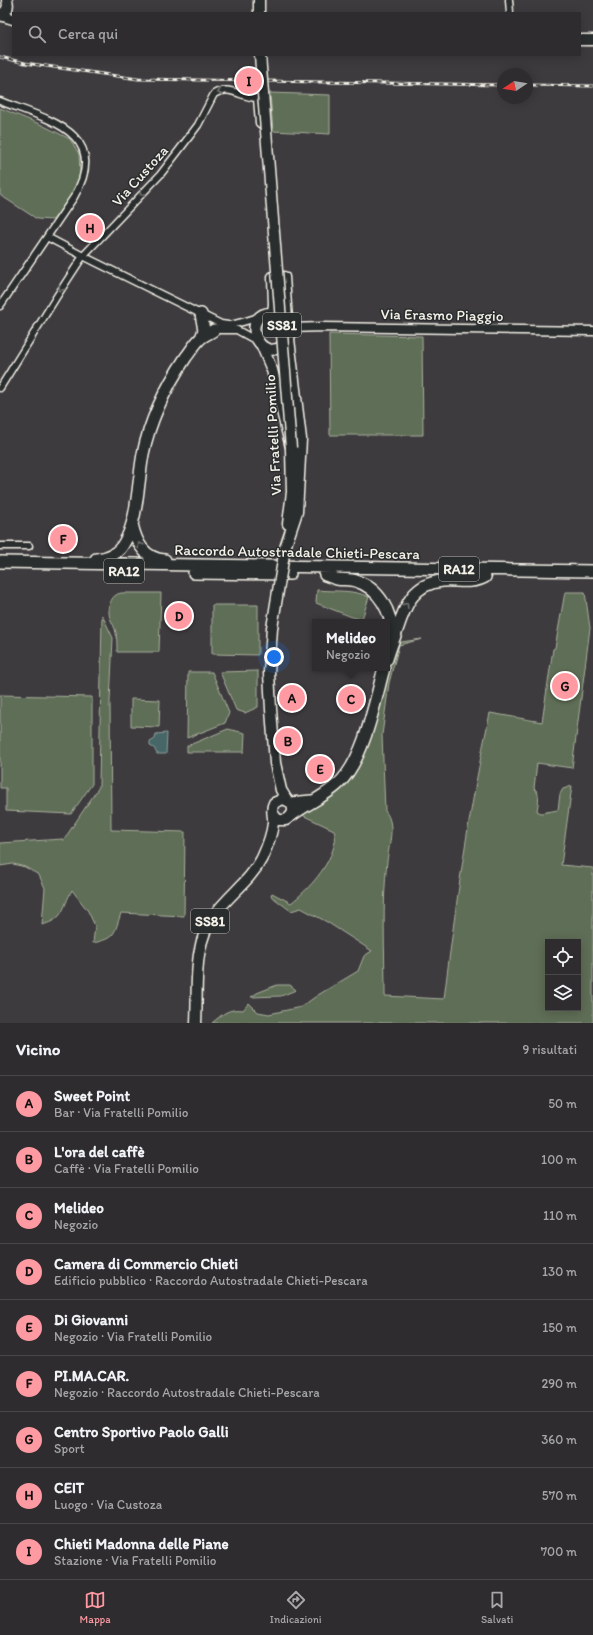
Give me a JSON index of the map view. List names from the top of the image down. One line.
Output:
{"streets":{"highway":["Raccordo Autostradale Chieti-Pescara","RA12"],"main road":["SS81","Via Fratelli Pomilio"],"street":["Via Custoza","Via Erasmo Piaggio"]},"crossings":[["Via Custoza","Via Fratelli Pomilio"],["Via Erasmo Piaggio","Via Fratelli Pomilio"],["SS81","Via Fratelli Pomilio"]],"one_way":["Via Custoza"],"north":"left","page":{"search":"Cerca qui","pins":["I","H","F","D","G","A","C","B","E"],"popup":["Melideo","Negozio"],"heading":["Vicino","9 risultati"],"list":[{"mark":"A","name":"Sweet Point","note":"Bar · Via Fratelli Pomilio","value":"50 m"},{"mark":"B","name":"L'ora del caffè","note":"Caffè · Via Fratelli Pomilio","value":"100 m"},{"mark":"C","name":"Melideo","note":"Negozio","value":"110 m"},{"mark":"D","name":"Camera di Commercio Chieti","note":"Edificio pubblico · Raccordo Autostradale Chieti-Pescara","value":"130 m"},{"mark":"E","name":"Di Giovanni","note":"Negozio · Via Fratelli Pomilio","value":"150 m"},{"mark":"F","name":"PI.MA.CAR.","note":"Negozio · Raccordo Autostradale Chieti-Pescara","value":"290 m"},{"mark":"G","name":"Centro Sportivo Paolo Galli","note":"Sport","value":"360 m"},{"mark":"H","name":"CEIT","note":"Luogo · Via Custoza","value":"570 m"},{"mark":"I","name":"Chieti Madonna delle Piane","note":"Stazione · Via Fratelli Pomilio","value":"700 m"}],"nav":["Mappa","Indicazioni","Salvati"]}}
